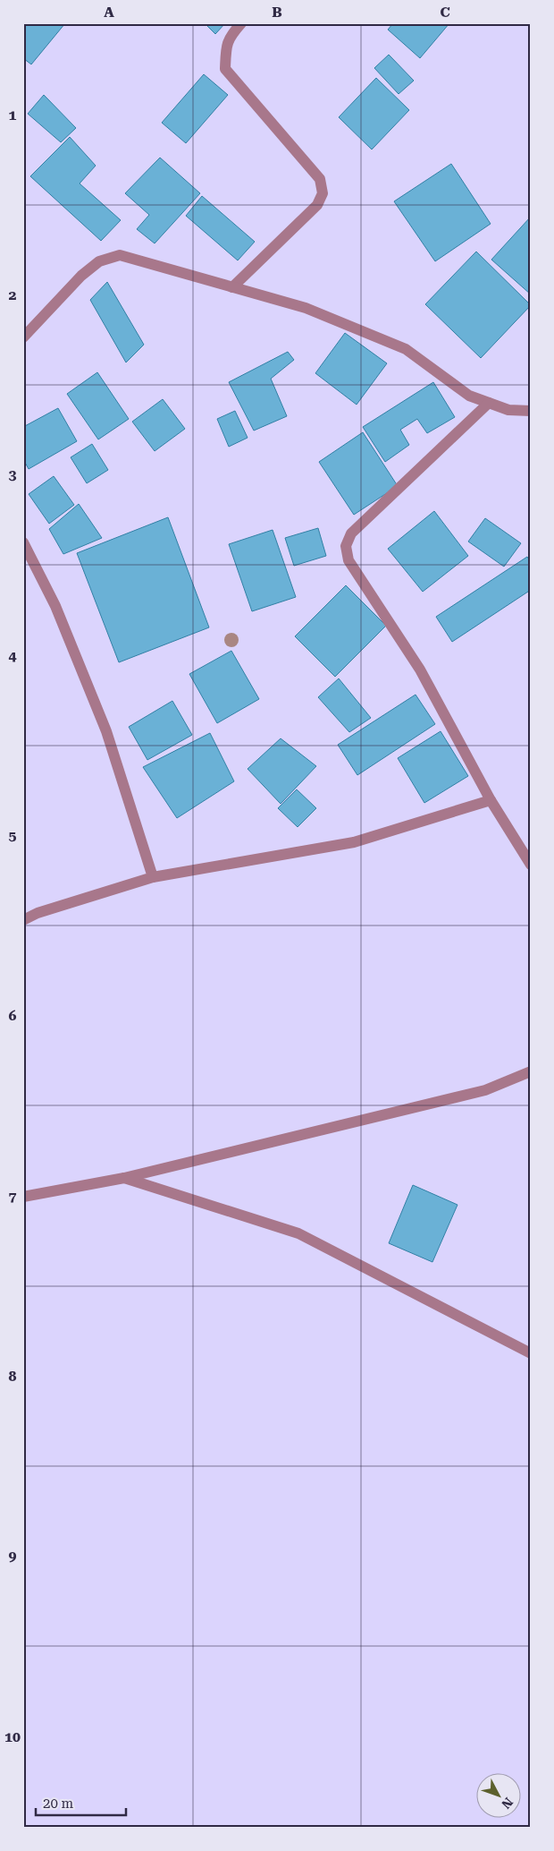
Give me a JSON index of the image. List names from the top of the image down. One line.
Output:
{"scale_bar":"20 m","north":"bottom right","grid":{"columns":["A","B","C"],"rows":["1","2","3","4","5","6","7","8","9","10"]}}
